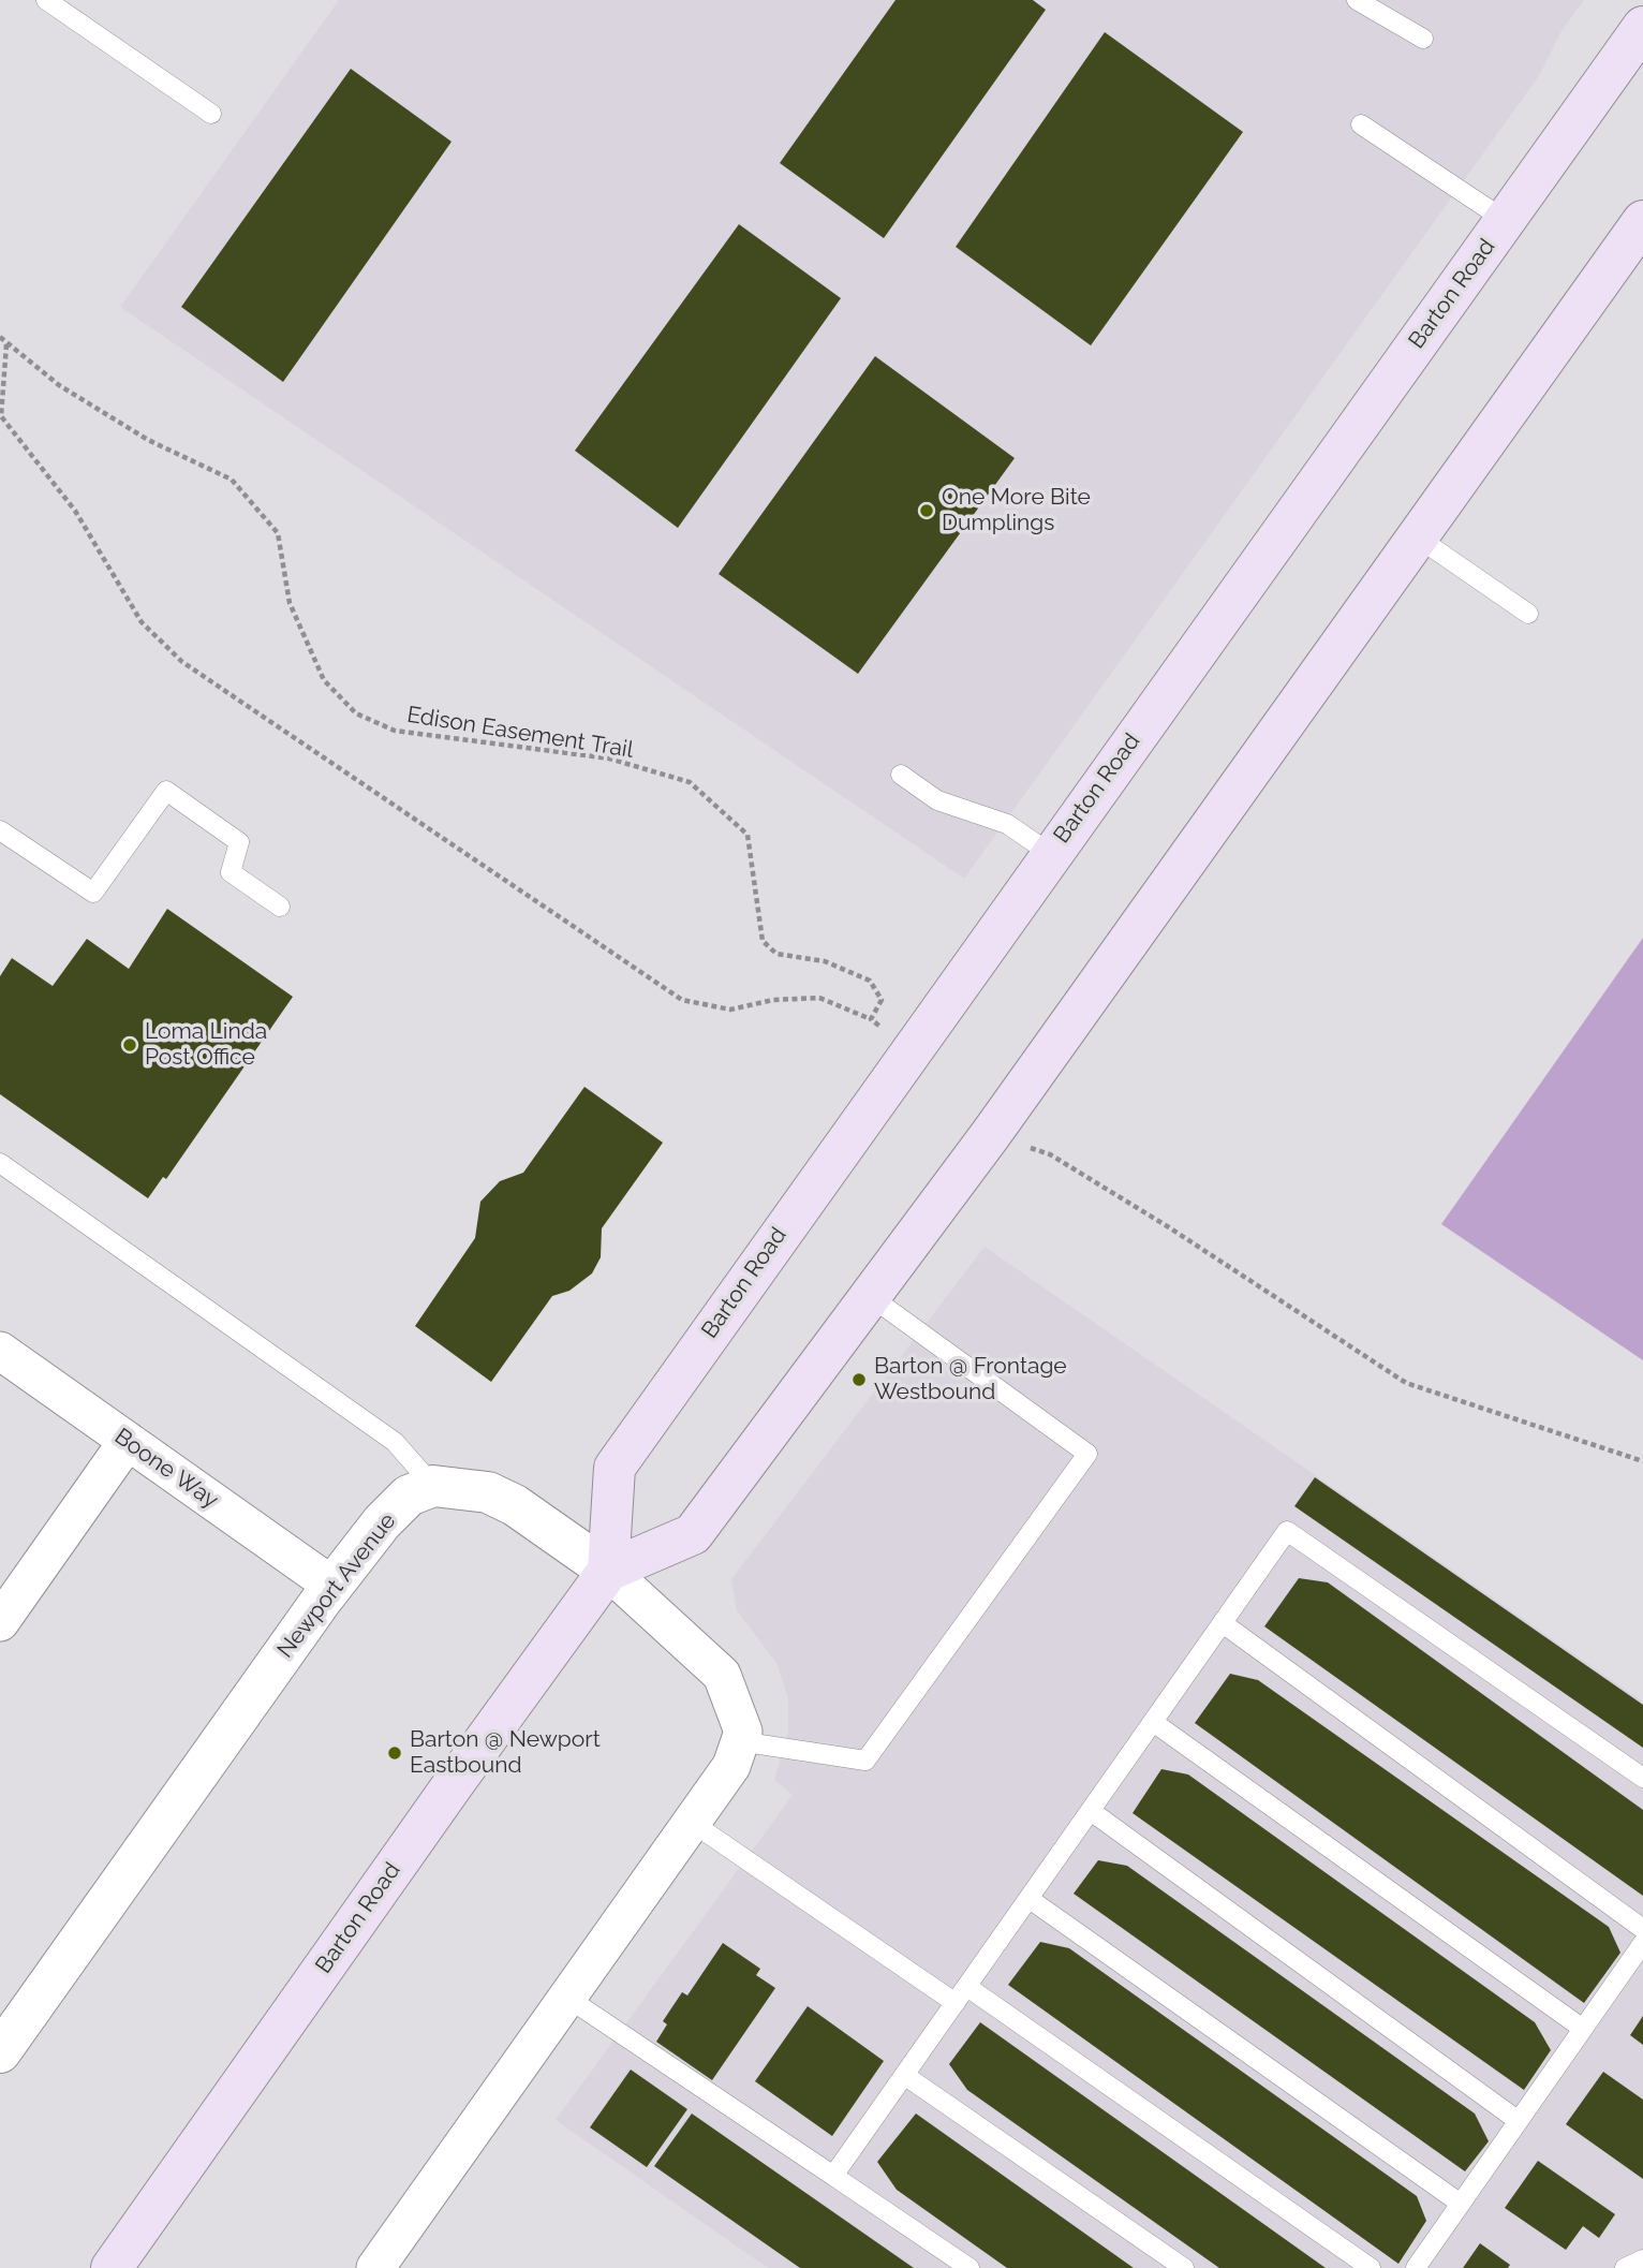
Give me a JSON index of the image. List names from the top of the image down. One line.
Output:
{"streets":{"main road":["Barton Road"],"street":["Boone Way","Newport Avenue"],"path":["Edison Easement Trail"]},"crossings":[["Boone Way","Newport Avenue"]],"places":["One More Bite Dumplings","Loma Linda Post Office","Barton @ Frontage Westbound","Barton @ Newport Eastbound"]}
